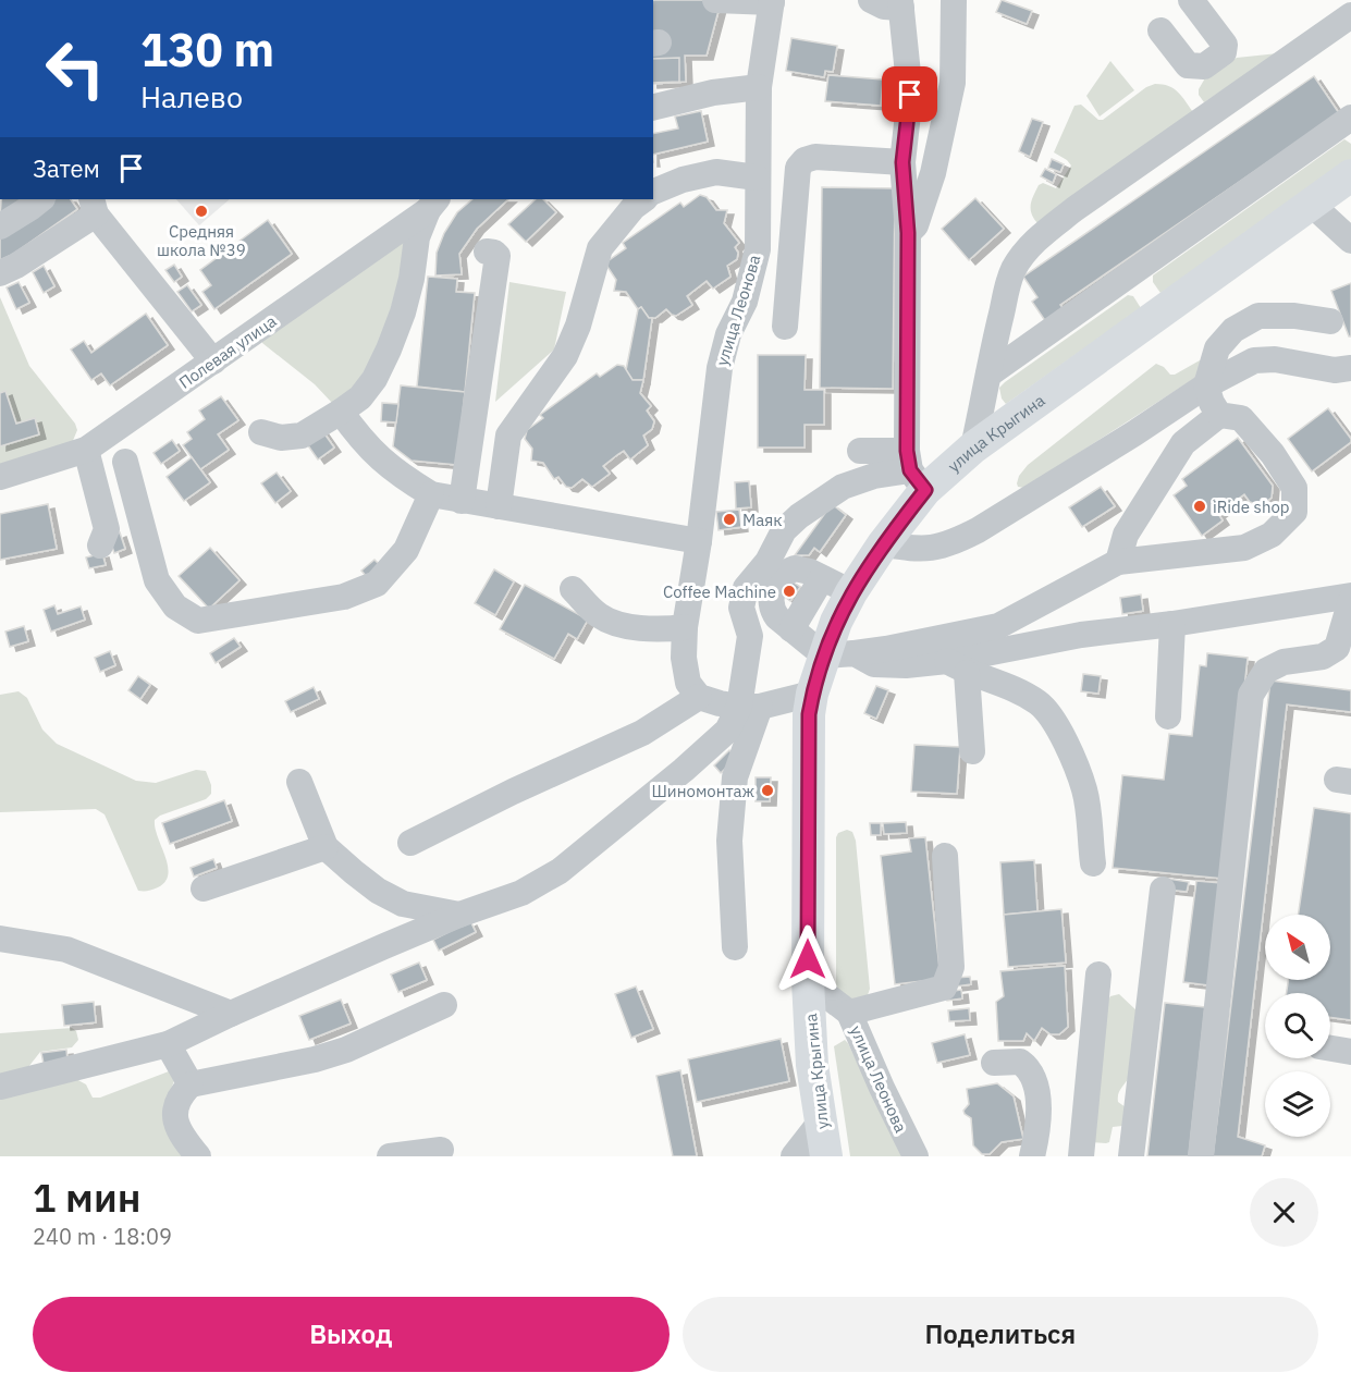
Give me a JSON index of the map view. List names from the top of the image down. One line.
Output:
{"streets":{"main road":["улица Крыгина"],"street":["улица Леонова","Полевая улица"]},"crossings":[["улица Леонова","улица Крыгина"]],"places":["Средняя школа №39","iRide shop","Маяк","Coffee Machine","Шиномонтаж"],"north":"top left","page":{"turn":["130 m","Налево"],"then":"Затем","heading":["1 мин","240 m · 18:09"],"buttons":["Выход","Поделиться"]}}
